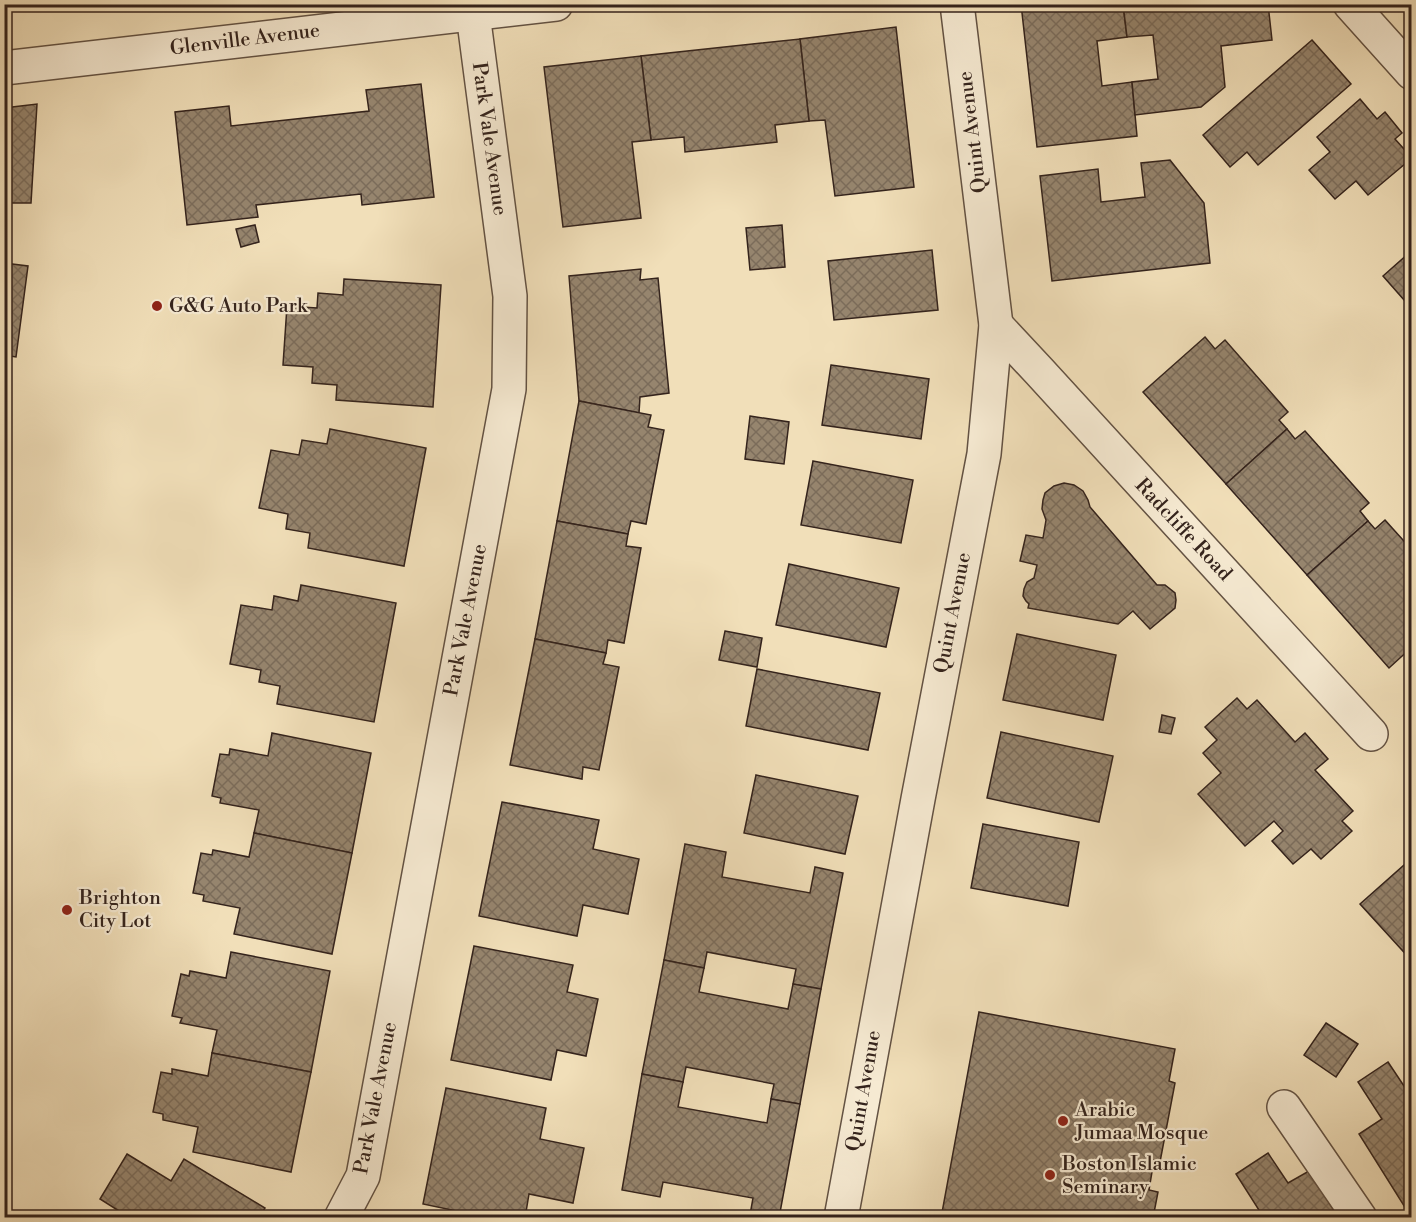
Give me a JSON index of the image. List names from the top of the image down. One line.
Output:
{"streets":{"street":["Glenville Avenue","Quint Avenue","Park Vale Avenue","Radcliffe Road"]},"crossings":[["Glenville Avenue","Park Vale Avenue"],["Quint Avenue","Radcliffe Road"]],"places":["G&G Auto Park","Brighton City Lot","Arabic Jumaa Mosque","Boston Islamic Seminary"]}
